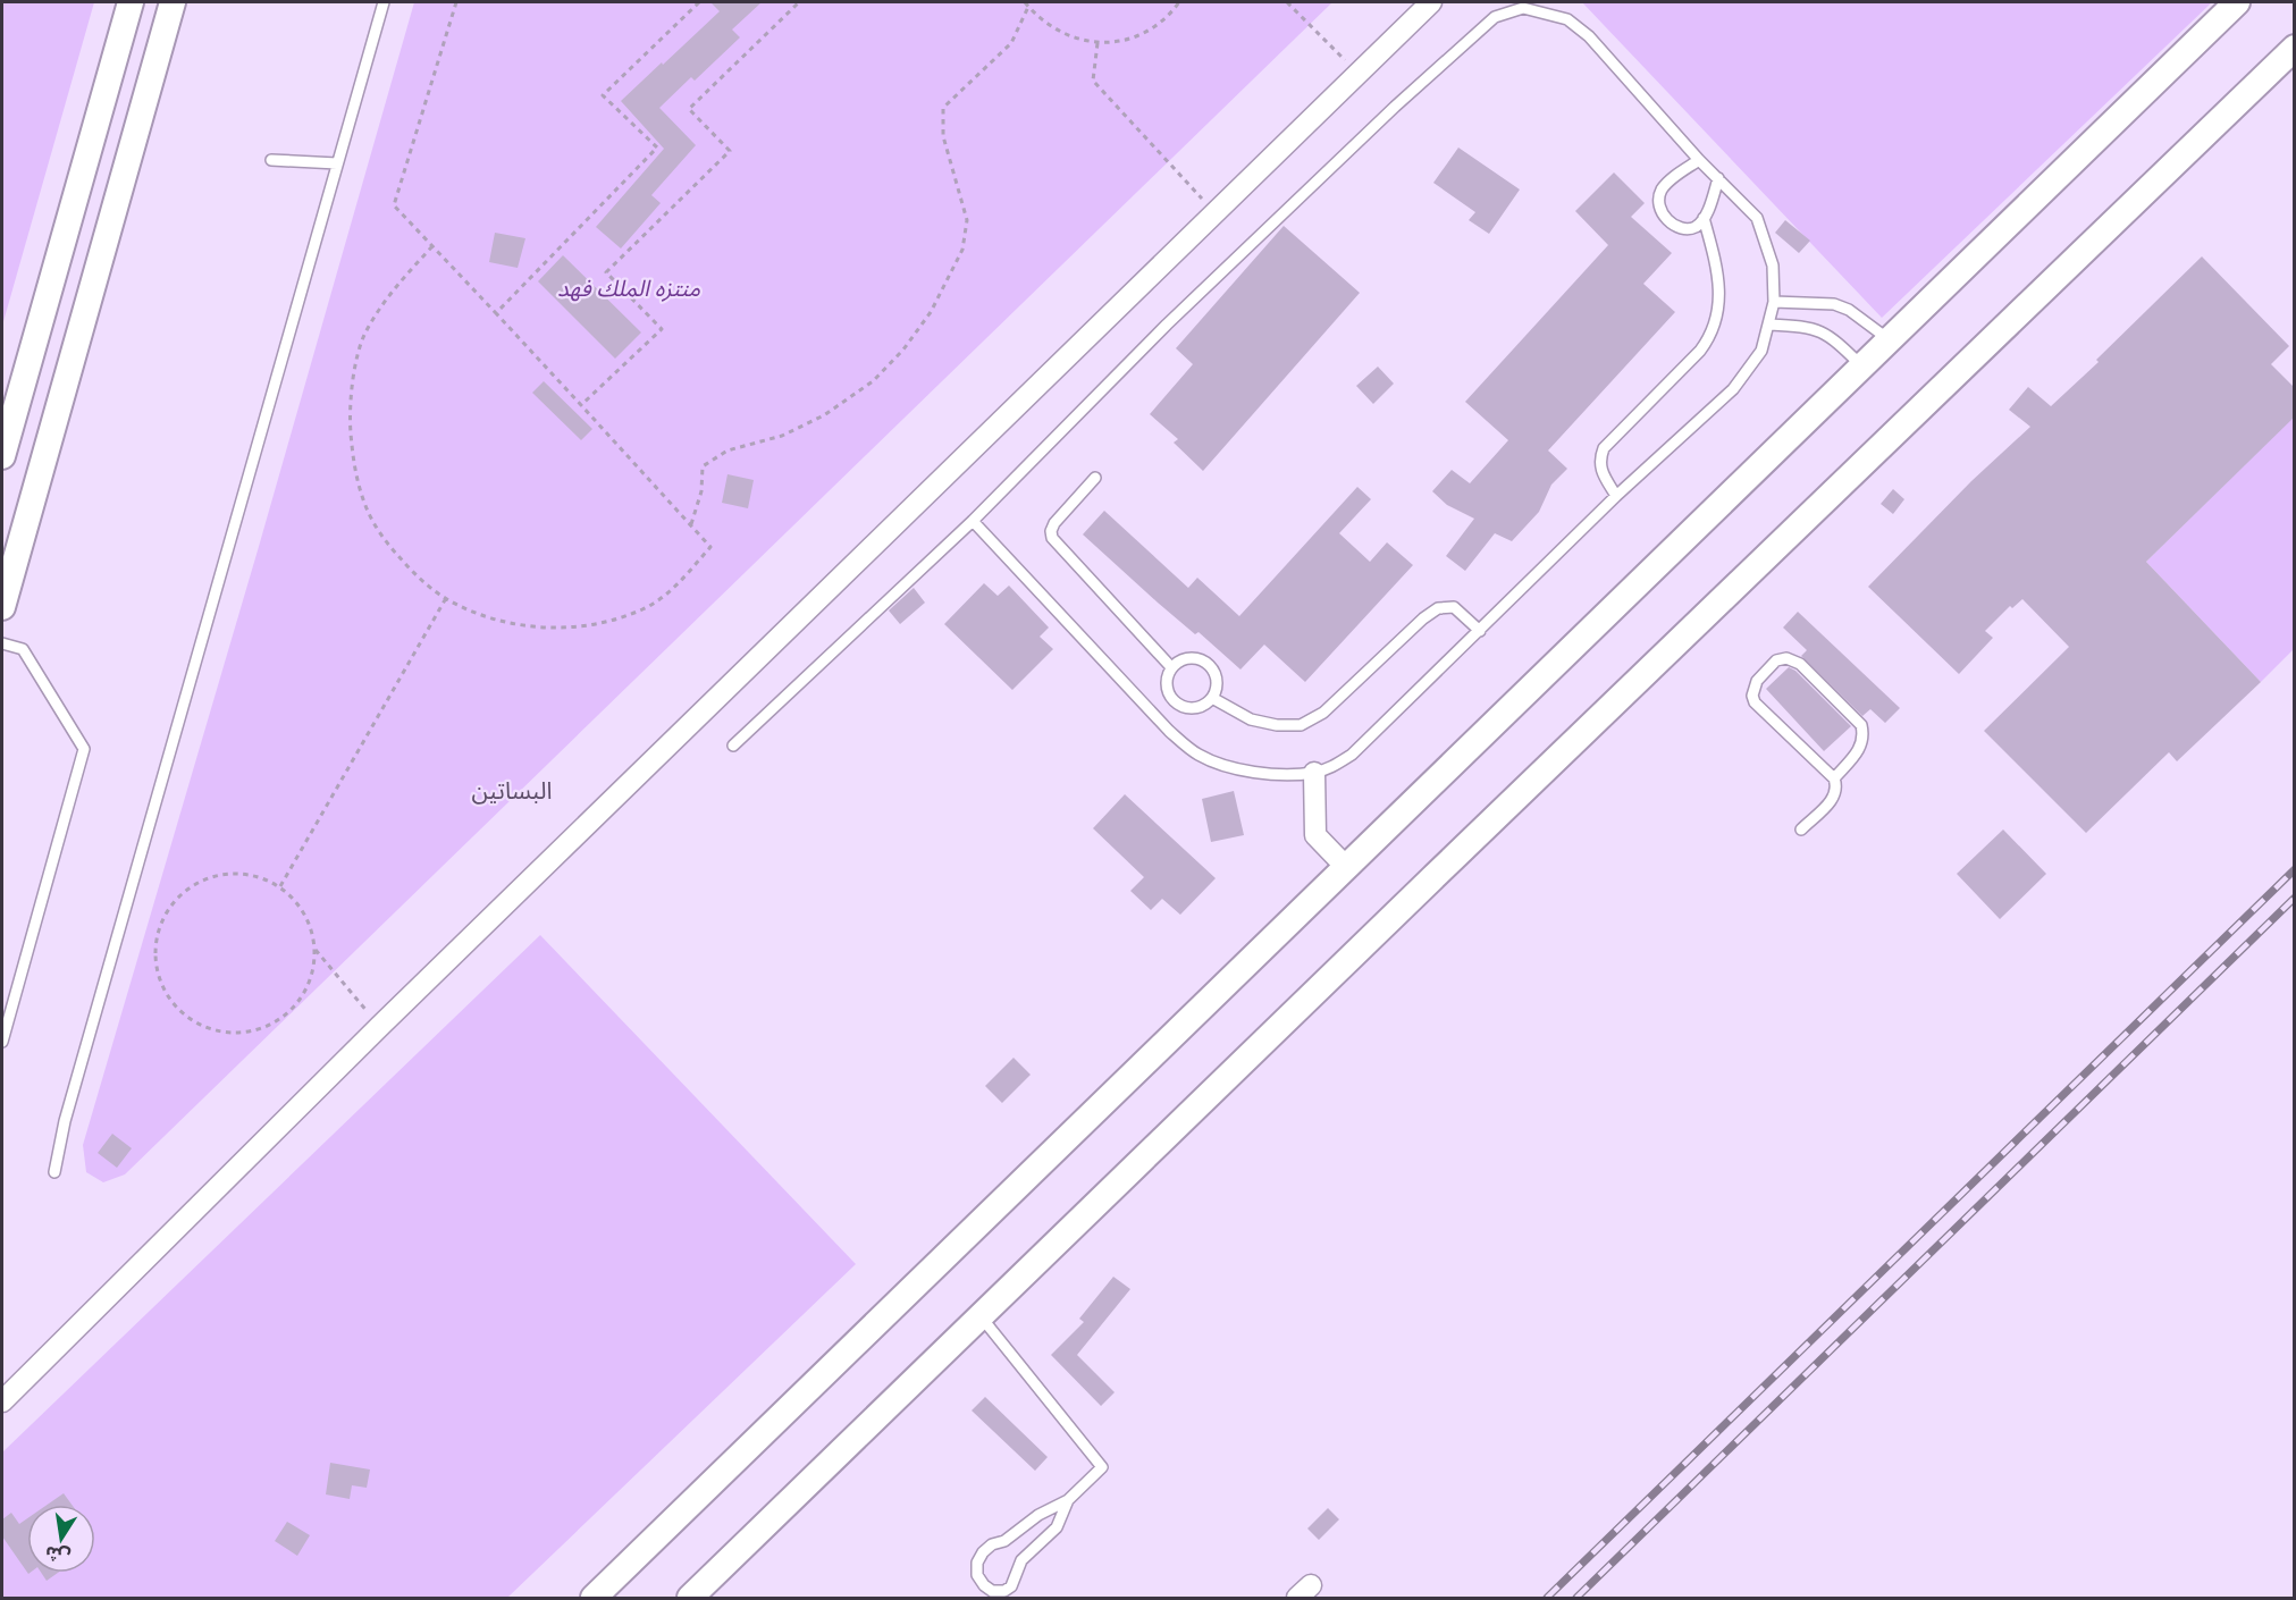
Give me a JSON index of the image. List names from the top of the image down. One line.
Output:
{"districts":["البساتين"],"parks":["منتزه الملك فهد"],"north":"bottom"}
